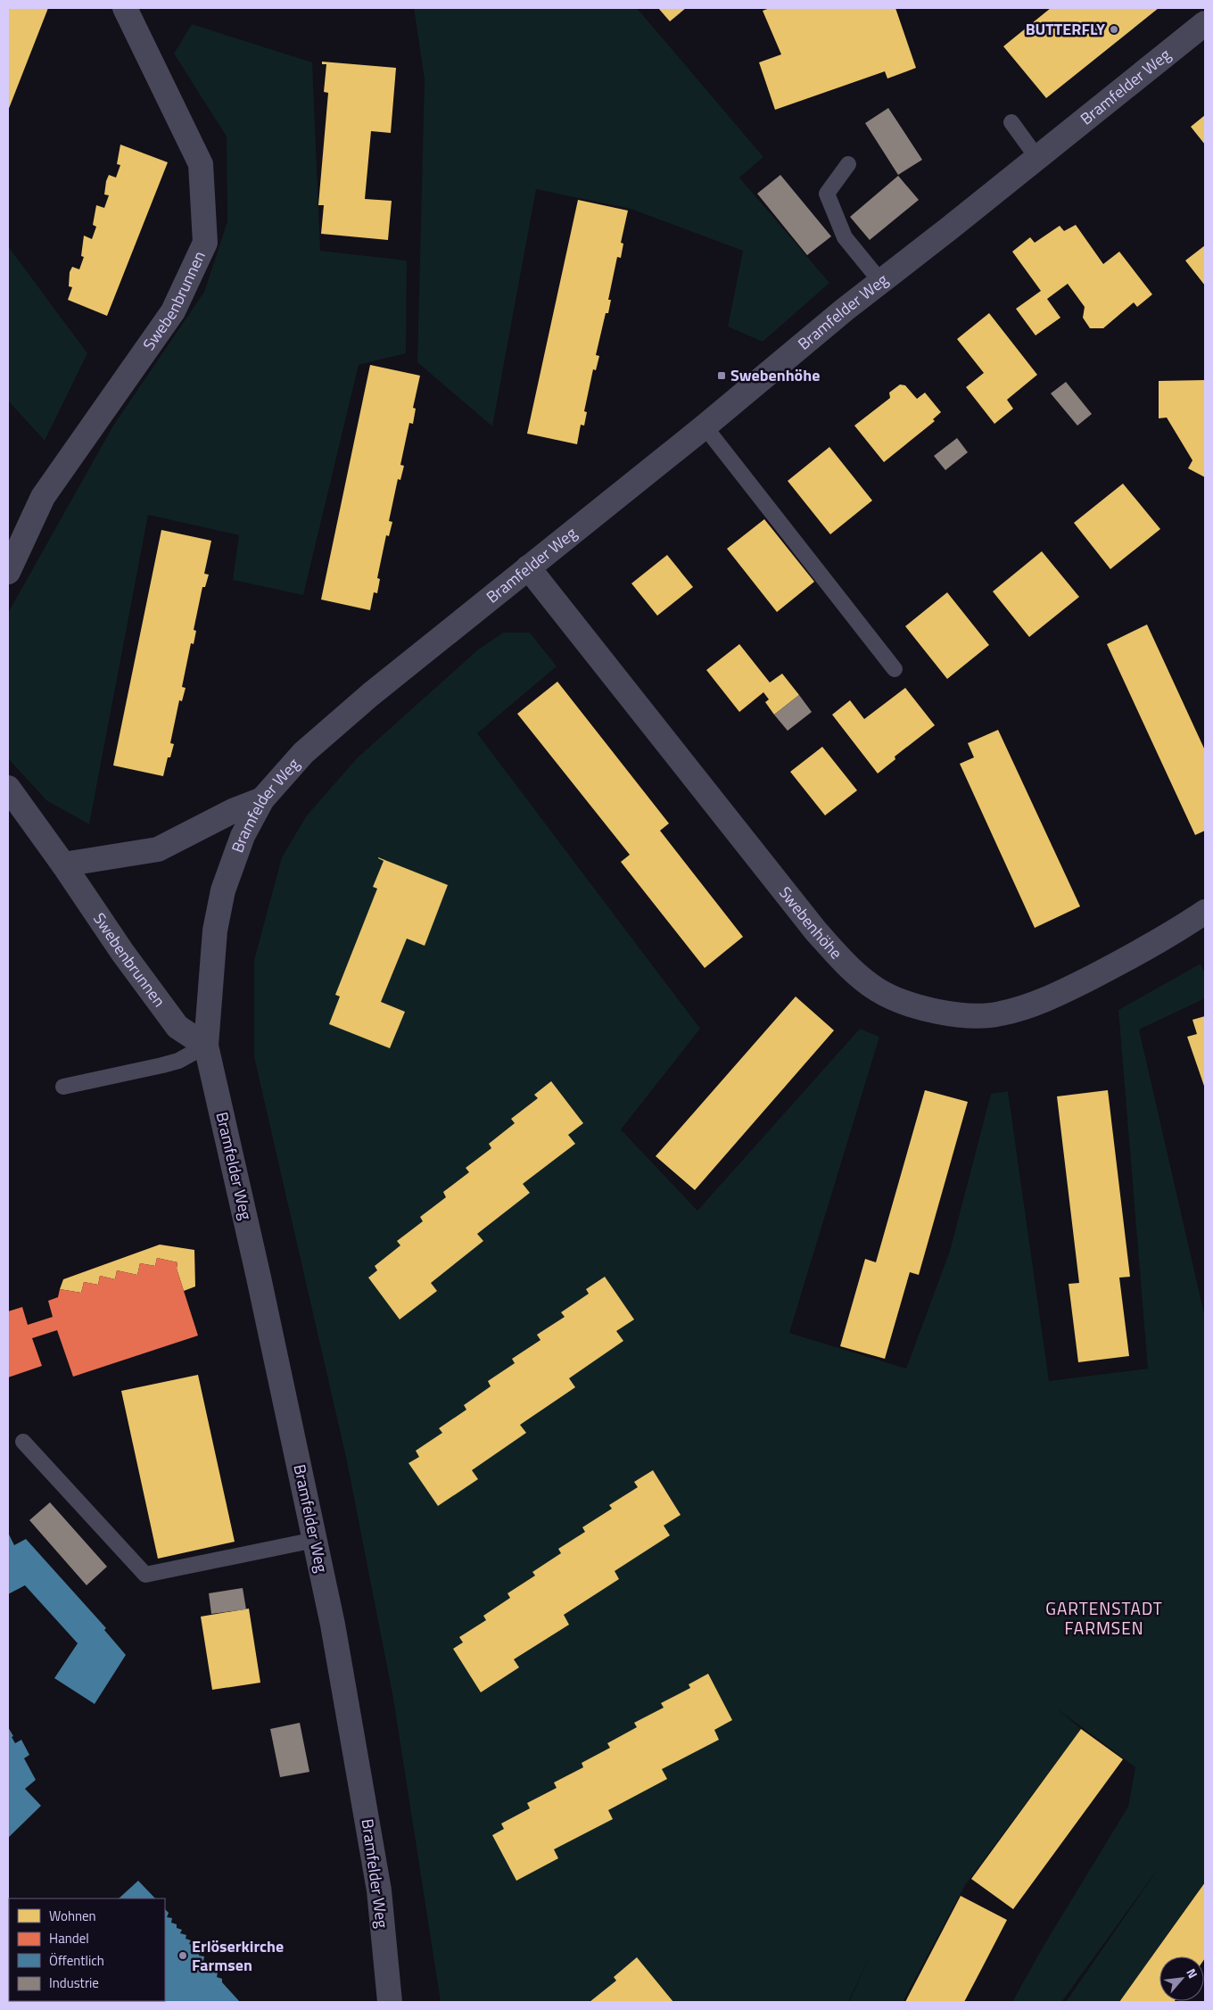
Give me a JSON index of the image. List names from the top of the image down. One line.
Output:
{"streets":{"street":["Bramfelder Weg","Swebenbrunnen","Swebenhöhe"]},"crossings":[["Bramfelder Weg","Swebenbrunnen"],["Bramfelder Weg","Swebenhöhe"]],"districts":["GARTENSTADT FARMSEN"],"places":{"other":["BUTTERFLY","Erlöserkirche Farmsen"],"transit":["Swebenhöhe"]},"legend":["Wohnen","Handel","Öffentlich","Industrie"],"north":"top right"}
